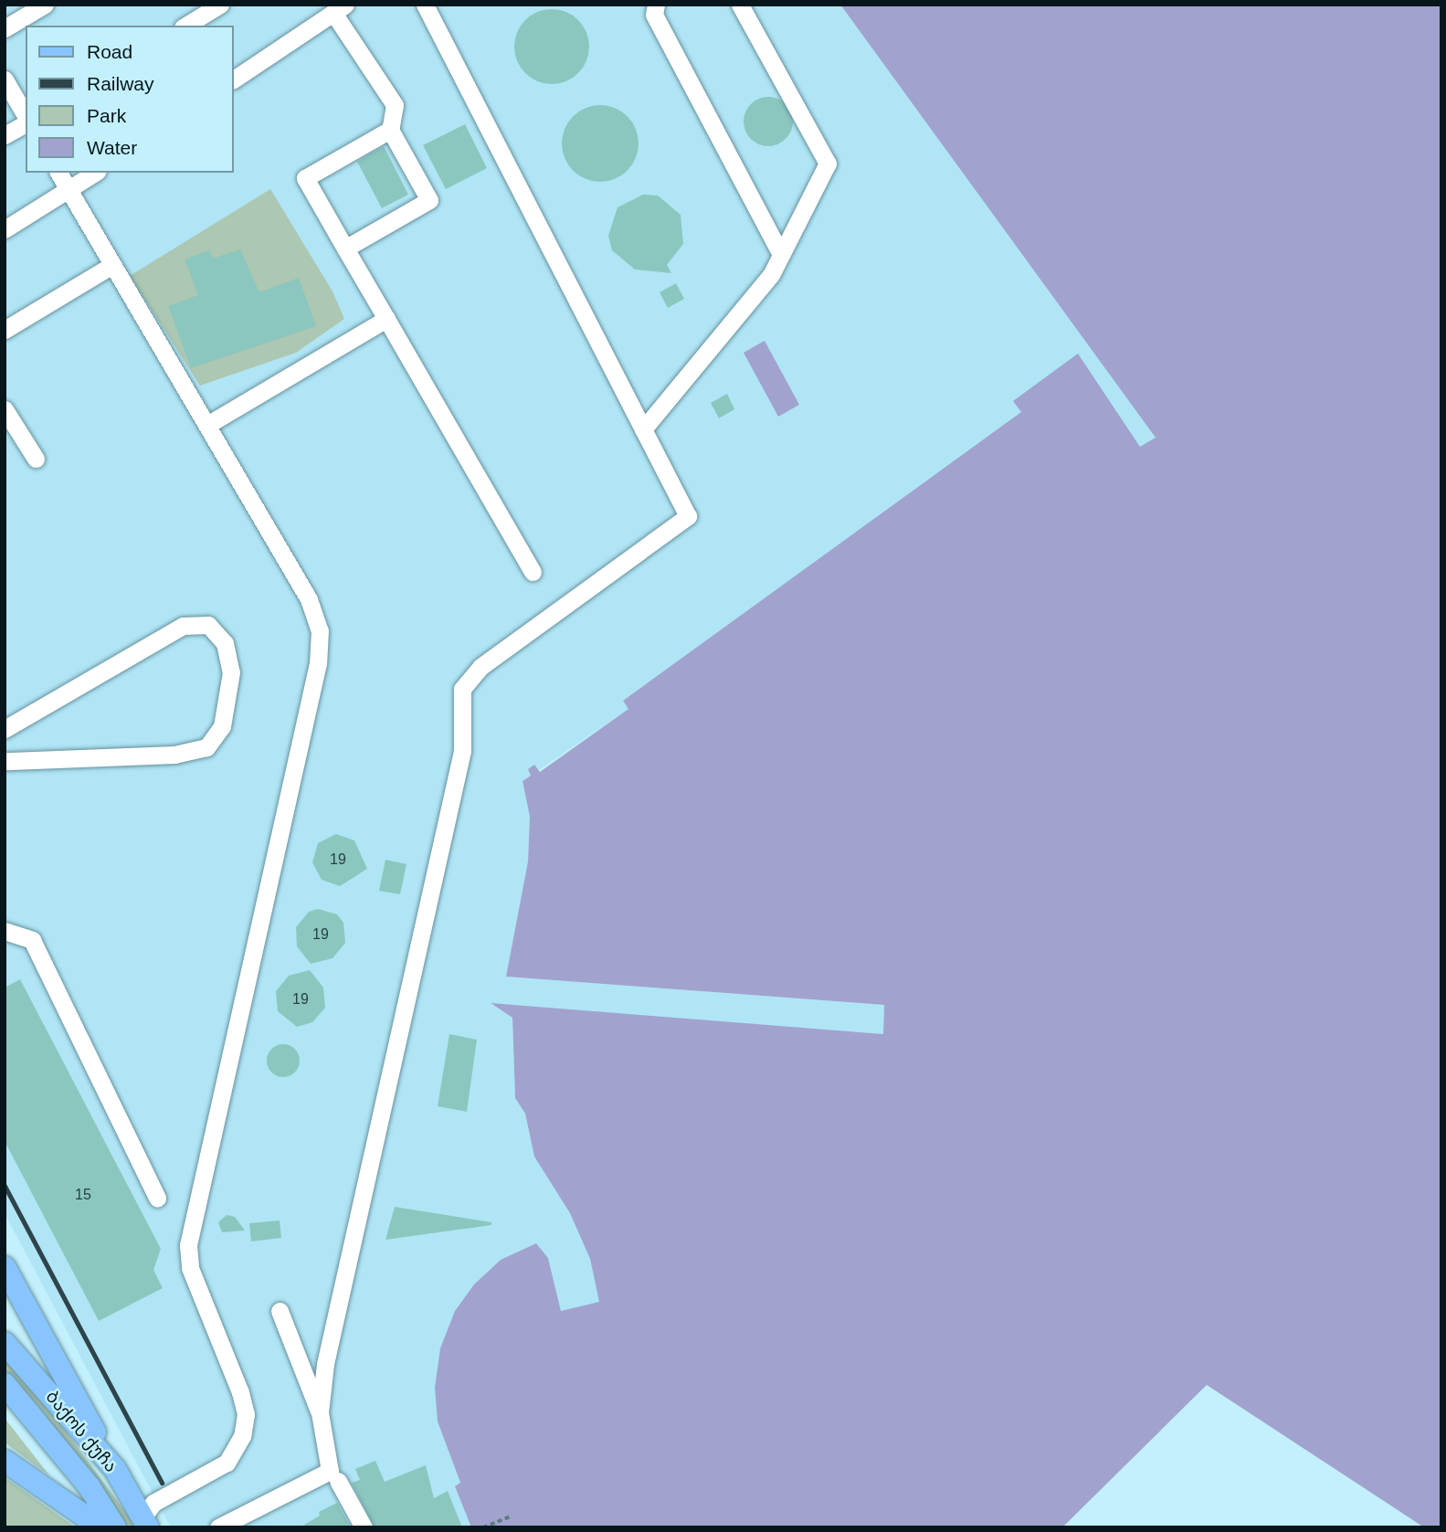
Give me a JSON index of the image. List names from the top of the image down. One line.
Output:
{"streets":{"main road":["ბაქოს ქუჩა"]},"house_numbers":["19","19","19","15"],"legend":["Road","Railway","Park","Water"]}
